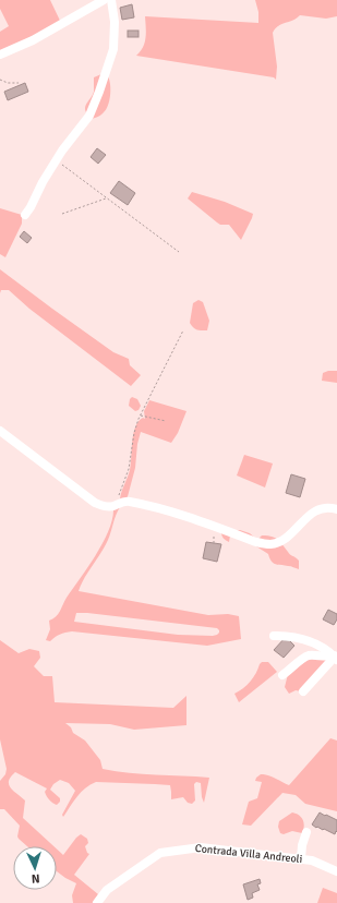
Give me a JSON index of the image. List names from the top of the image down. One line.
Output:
{"streets":{"street":["Contrada Villa Andreoli"]},"north":"bottom"}
